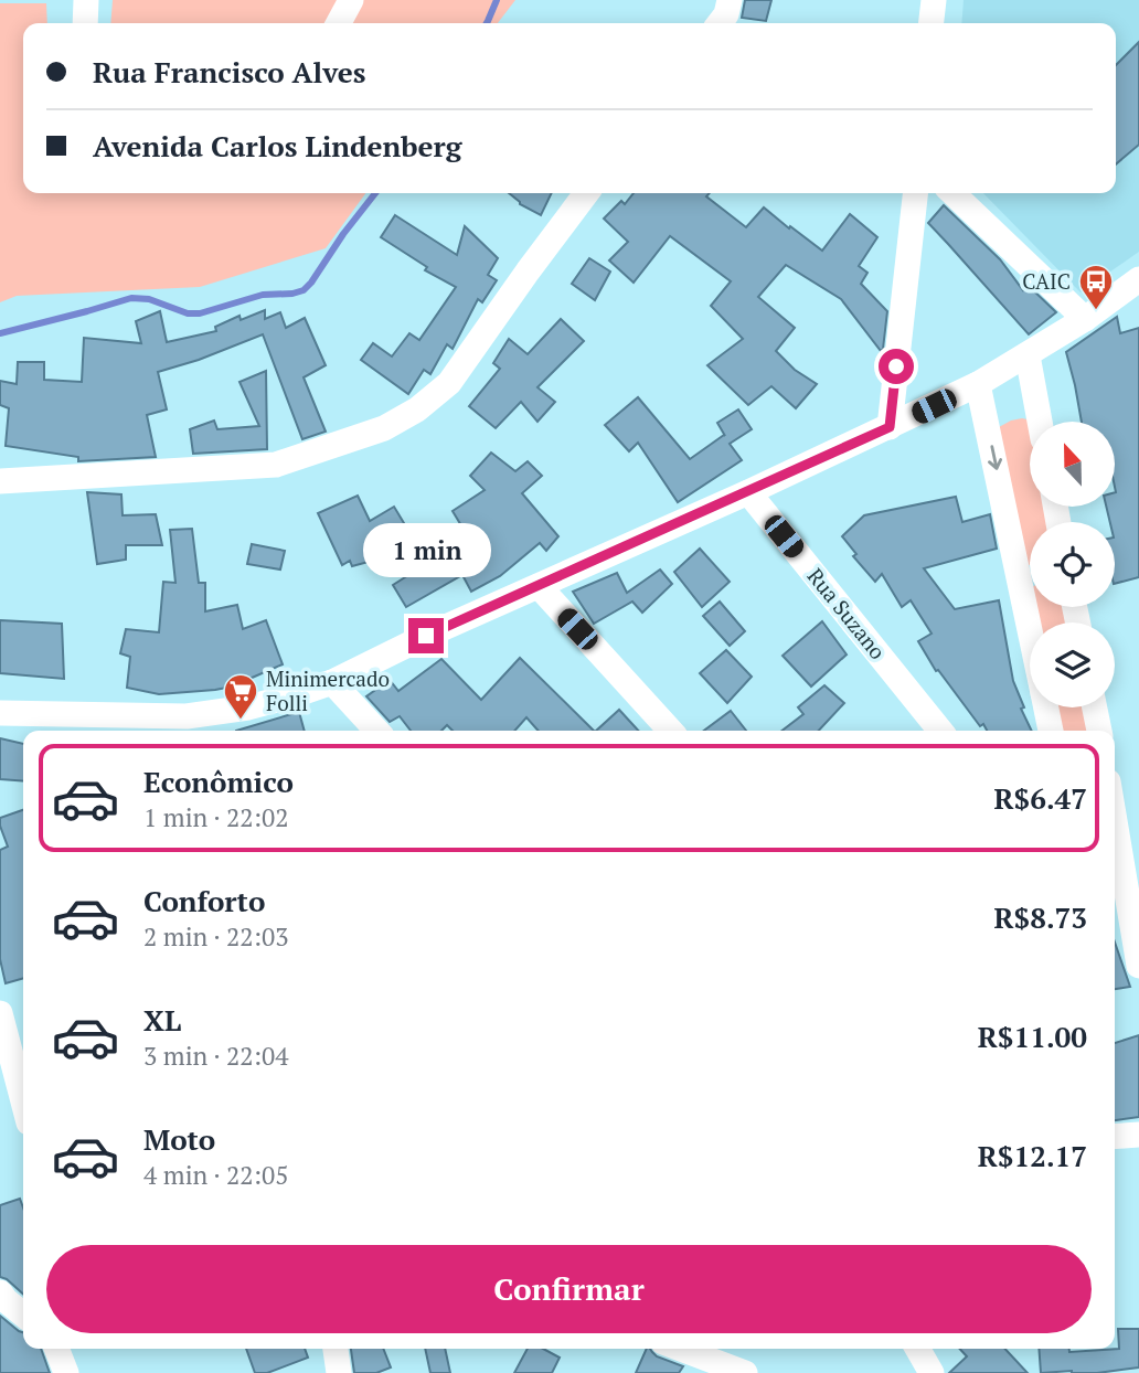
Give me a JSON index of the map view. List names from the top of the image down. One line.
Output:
{"streets":{"street":["Rua Suzano"]},"places":{"bus stop":["CAIC"],"supermarket":["Minimercado Folli"]},"north":"top","page":{"banner":["Rua Francisco Alves","Avenida Carlos Lindenberg"],"bubble":"1 min","list":[{"name":"Econômico","note":"1 min · 22:02","value":"R$6.47"},{"name":"Conforto","note":"2 min · 22:03","value":"R$8.73"},{"name":"XL","note":"3 min · 22:04","value":"R$11.00"},{"name":"Moto","note":"4 min · 22:05","value":"R$12.17"}],"buttons":"Confirmar"}}
